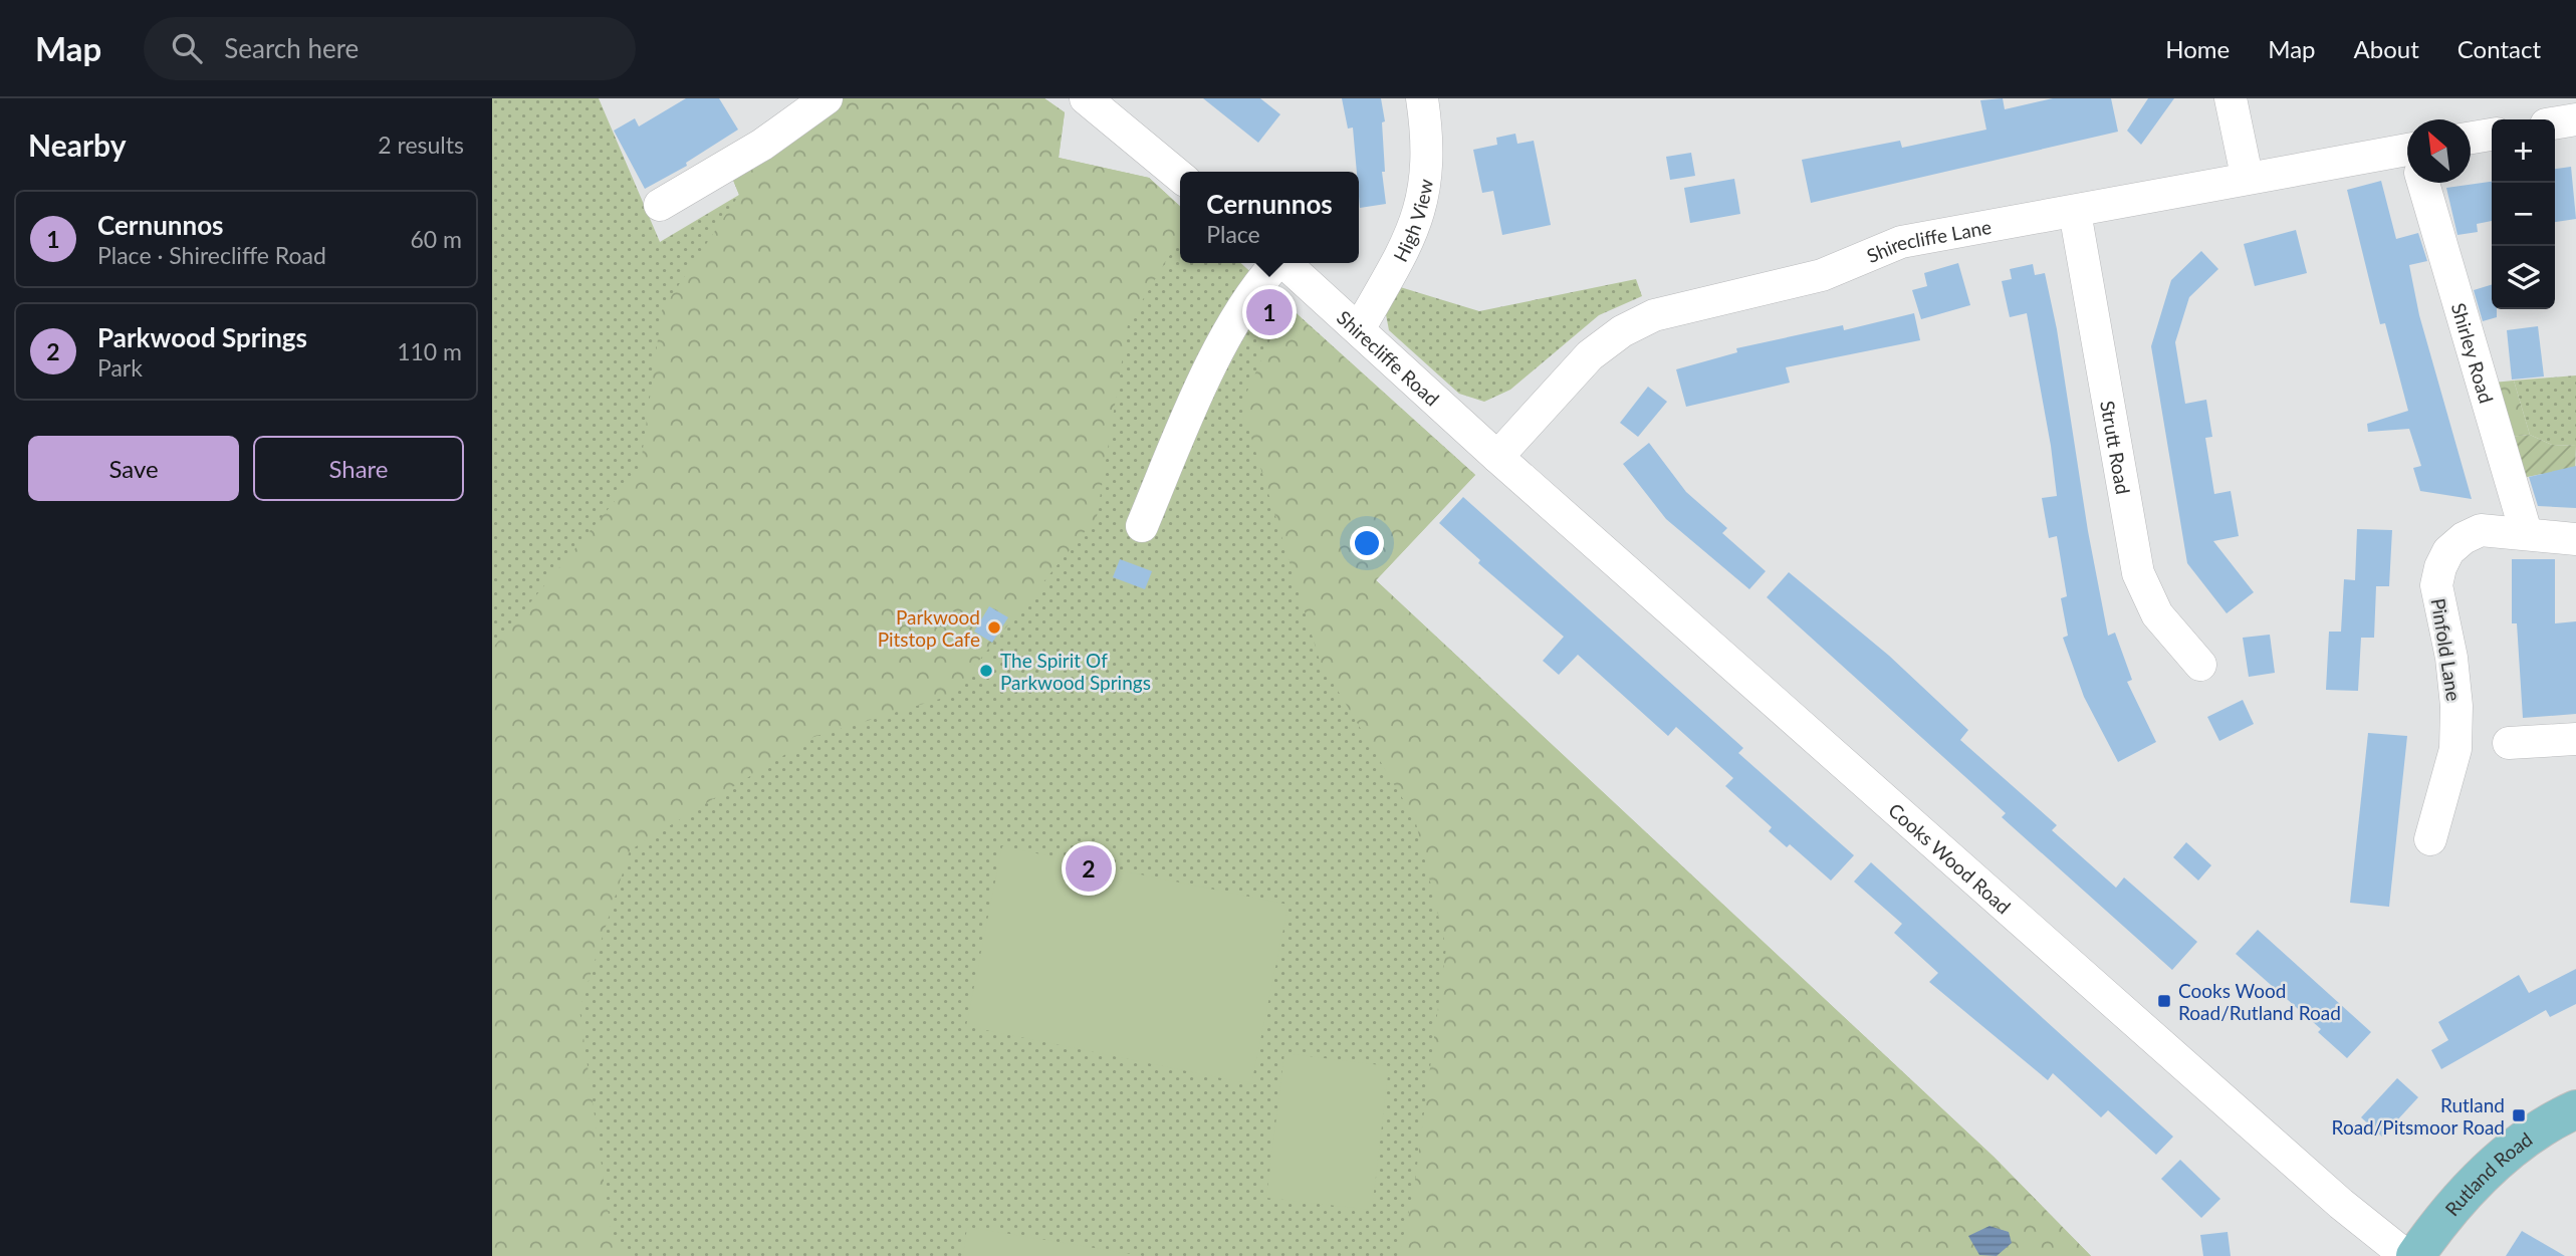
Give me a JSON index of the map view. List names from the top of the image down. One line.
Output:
{"streets":{"main road":["Rutland Road"],"street":["High View","Shirecliffe Lane","Shirley Road","Shirecliffe Road","Strutt Road","Pinfold Lane","Cooks Wood Road"]},"crossings":[["High View","Shirecliffe Road"],["Shirecliffe Lane","Shirecliffe Road"],["Shirecliffe Lane","Strutt Road"],["Shirecliffe Lane","Cooks Wood Road"],["Shirley Road","Pinfold Lane"],["Shirecliffe Road","Cooks Wood Road"]],"places":{"other":["Parkwood Pitstop Cafe","The Spirit Of Parkwood Springs"],"transit":["Cooks Wood Road/Rutland Road","Rutland Road/Pitsmoor Road"]},"north":"top left","page":{"header":"Map","search":"Search here","nav":["Home","Map","About","Contact"],"heading":["Nearby","2 results"],"map_buttons":["+","−"],"popup":["Cernunnos","Place"],"list":[{"mark":"1","name":"Cernunnos","note":"Place · Shirecliffe Road","value":"60 m"},{"mark":"2","name":"Parkwood Springs","note":"Park","value":"110 m"}],"pins":["1","2"],"buttons":["Save","Share"]}}
